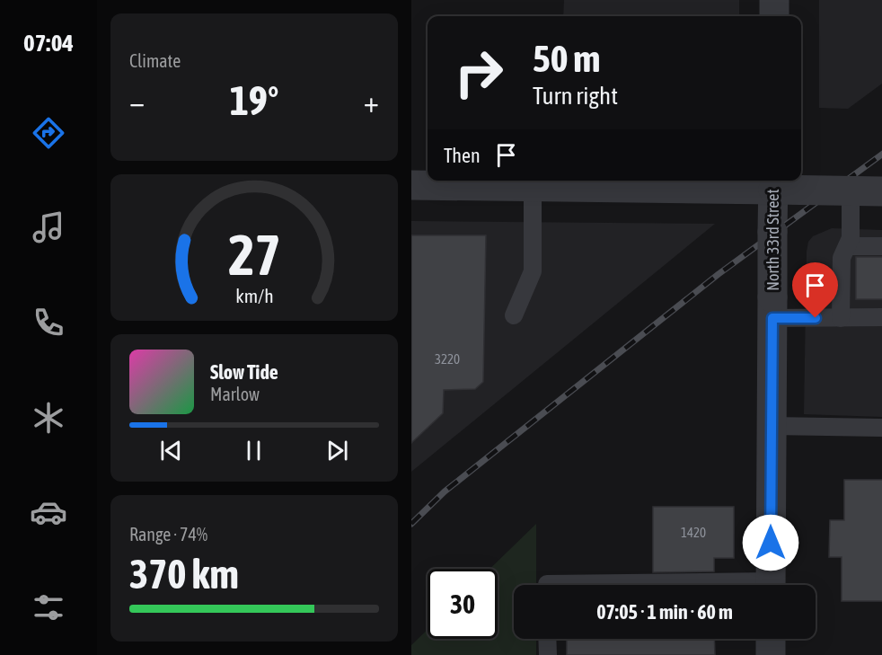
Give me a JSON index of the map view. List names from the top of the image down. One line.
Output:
{"streets":{"street":["North 33rd Street"]},"house_numbers":["3220","1420"],"page":{"tabs":"07:04","tile":["Climate",["Range · 74%","370 km"]],"turn":["50 m","Turn right"],"heat":["−","19°","+"],"then":"Then","song":["Slow Tide","Marlow"],"limit":"30","trip":"07:05 · 1 min · 60 m","gauge":["27","km/h"]}}
